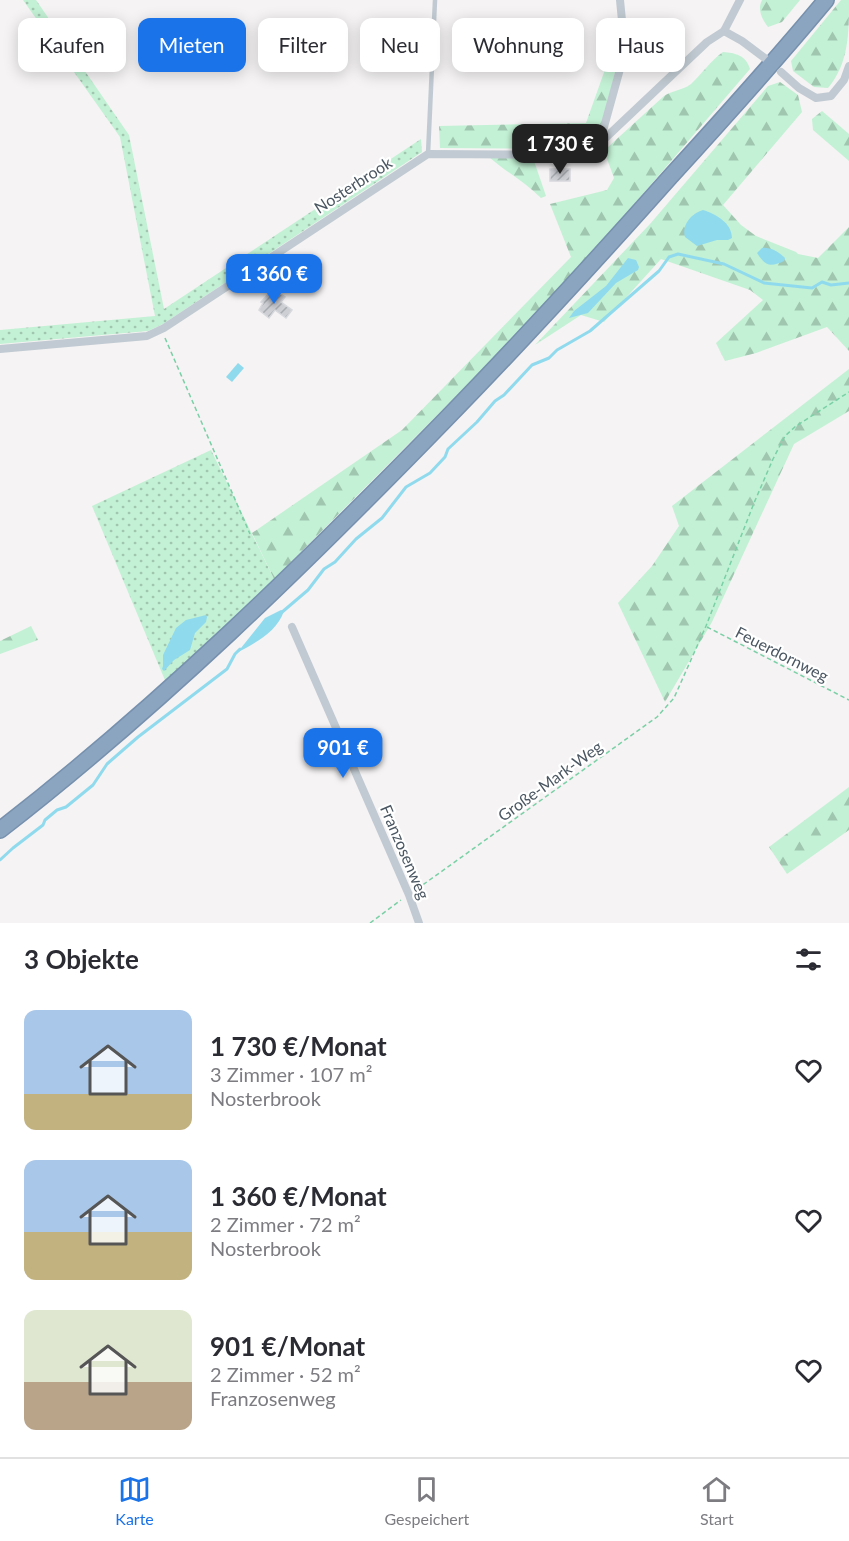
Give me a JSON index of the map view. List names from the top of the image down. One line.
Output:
{"streets":{"street":["Nosterbrook","Franzosenweg"],"path":["Feuerdornweg","Große-Mark-Weg"]},"crossings":[["Feuerdornweg","Große-Mark-Weg"],["Große-Mark-Weg","Franzosenweg"]],"page":{"chip":["Kaufen","Mieten","Filter","Neu","Wohnung","Haus"],"price":["1 730 €","1 360 €","901 €"],"heading":"3 Objekte","list":[{"name":"1 730 €/Monat","note":"3 Zimmer · 107 m² · Nosterbrook"},{"name":"1 360 €/Monat","note":"2 Zimmer · 72 m² · Nosterbrook"},{"name":"901 €/Monat","note":"2 Zimmer · 52 m² · Franzosenweg"}],"tabs":["Karte","Gespeichert","Start"]}}
